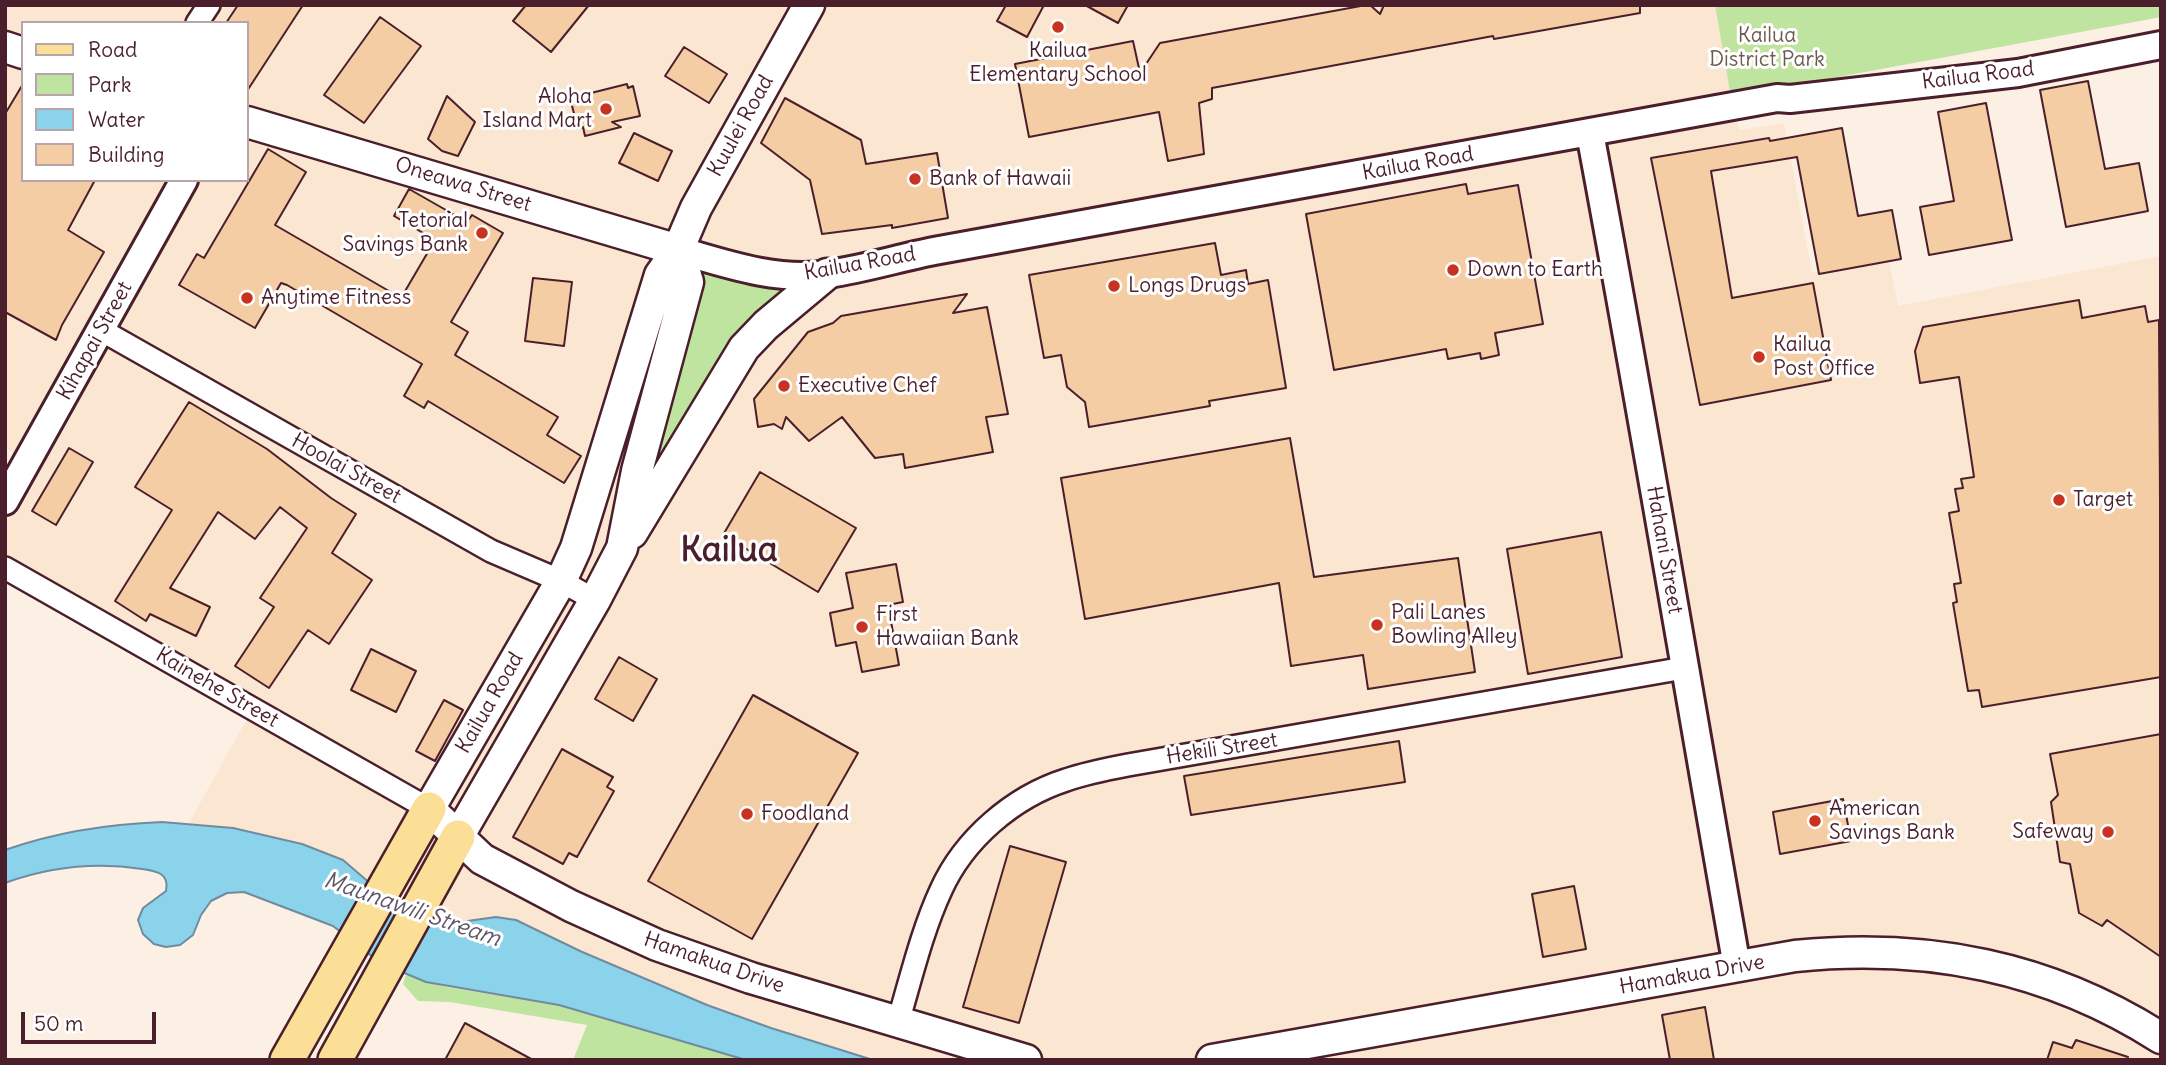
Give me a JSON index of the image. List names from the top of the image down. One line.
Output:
{"streets":{"main road":["Kailua Road","Kuulei Road","Oneawa Street","Hamakua Drive"],"street":["Kihapai Street","Hoolai Street","Hahani Street","Kainehe Street","Hekili Street"]},"crossings":[["Kailua Road","Kuulei Road"],["Kailua Road","Oneawa Street"],["Kailua Road","Hoolai Street"],["Kailua Road","Hahani Street"],["Kailua Road","Kainehe Street"],["Kailua Road","Hamakua Drive"],["Kuulei Road","Oneawa Street"],["Kihapai Street","Hoolai Street"],["Hahani Street","Hekili Street"],["Hahani Street","Hamakua Drive"],["Kainehe Street","Hamakua Drive"],["Hekili Street","Hamakua Drive"]],"districts":["Kailua"],"water":["Maunawili Stream"],"parks":["Kailua District Park"],"places":["Kailua Elementary School","Aloha Island Mart","Bank of Hawaii","Tetorial Savings Bank","Down to Earth","Longs Drugs","Anytime Fitness","Kailua Post Office","Executive Chef","Target","Pali Lanes Bowling Alley","First Hawaiian Bank","Foodland","American Savings Bank","Safeway"],"legend":["Road","Park","Water","Building"],"scale_bar":"50 m"}
